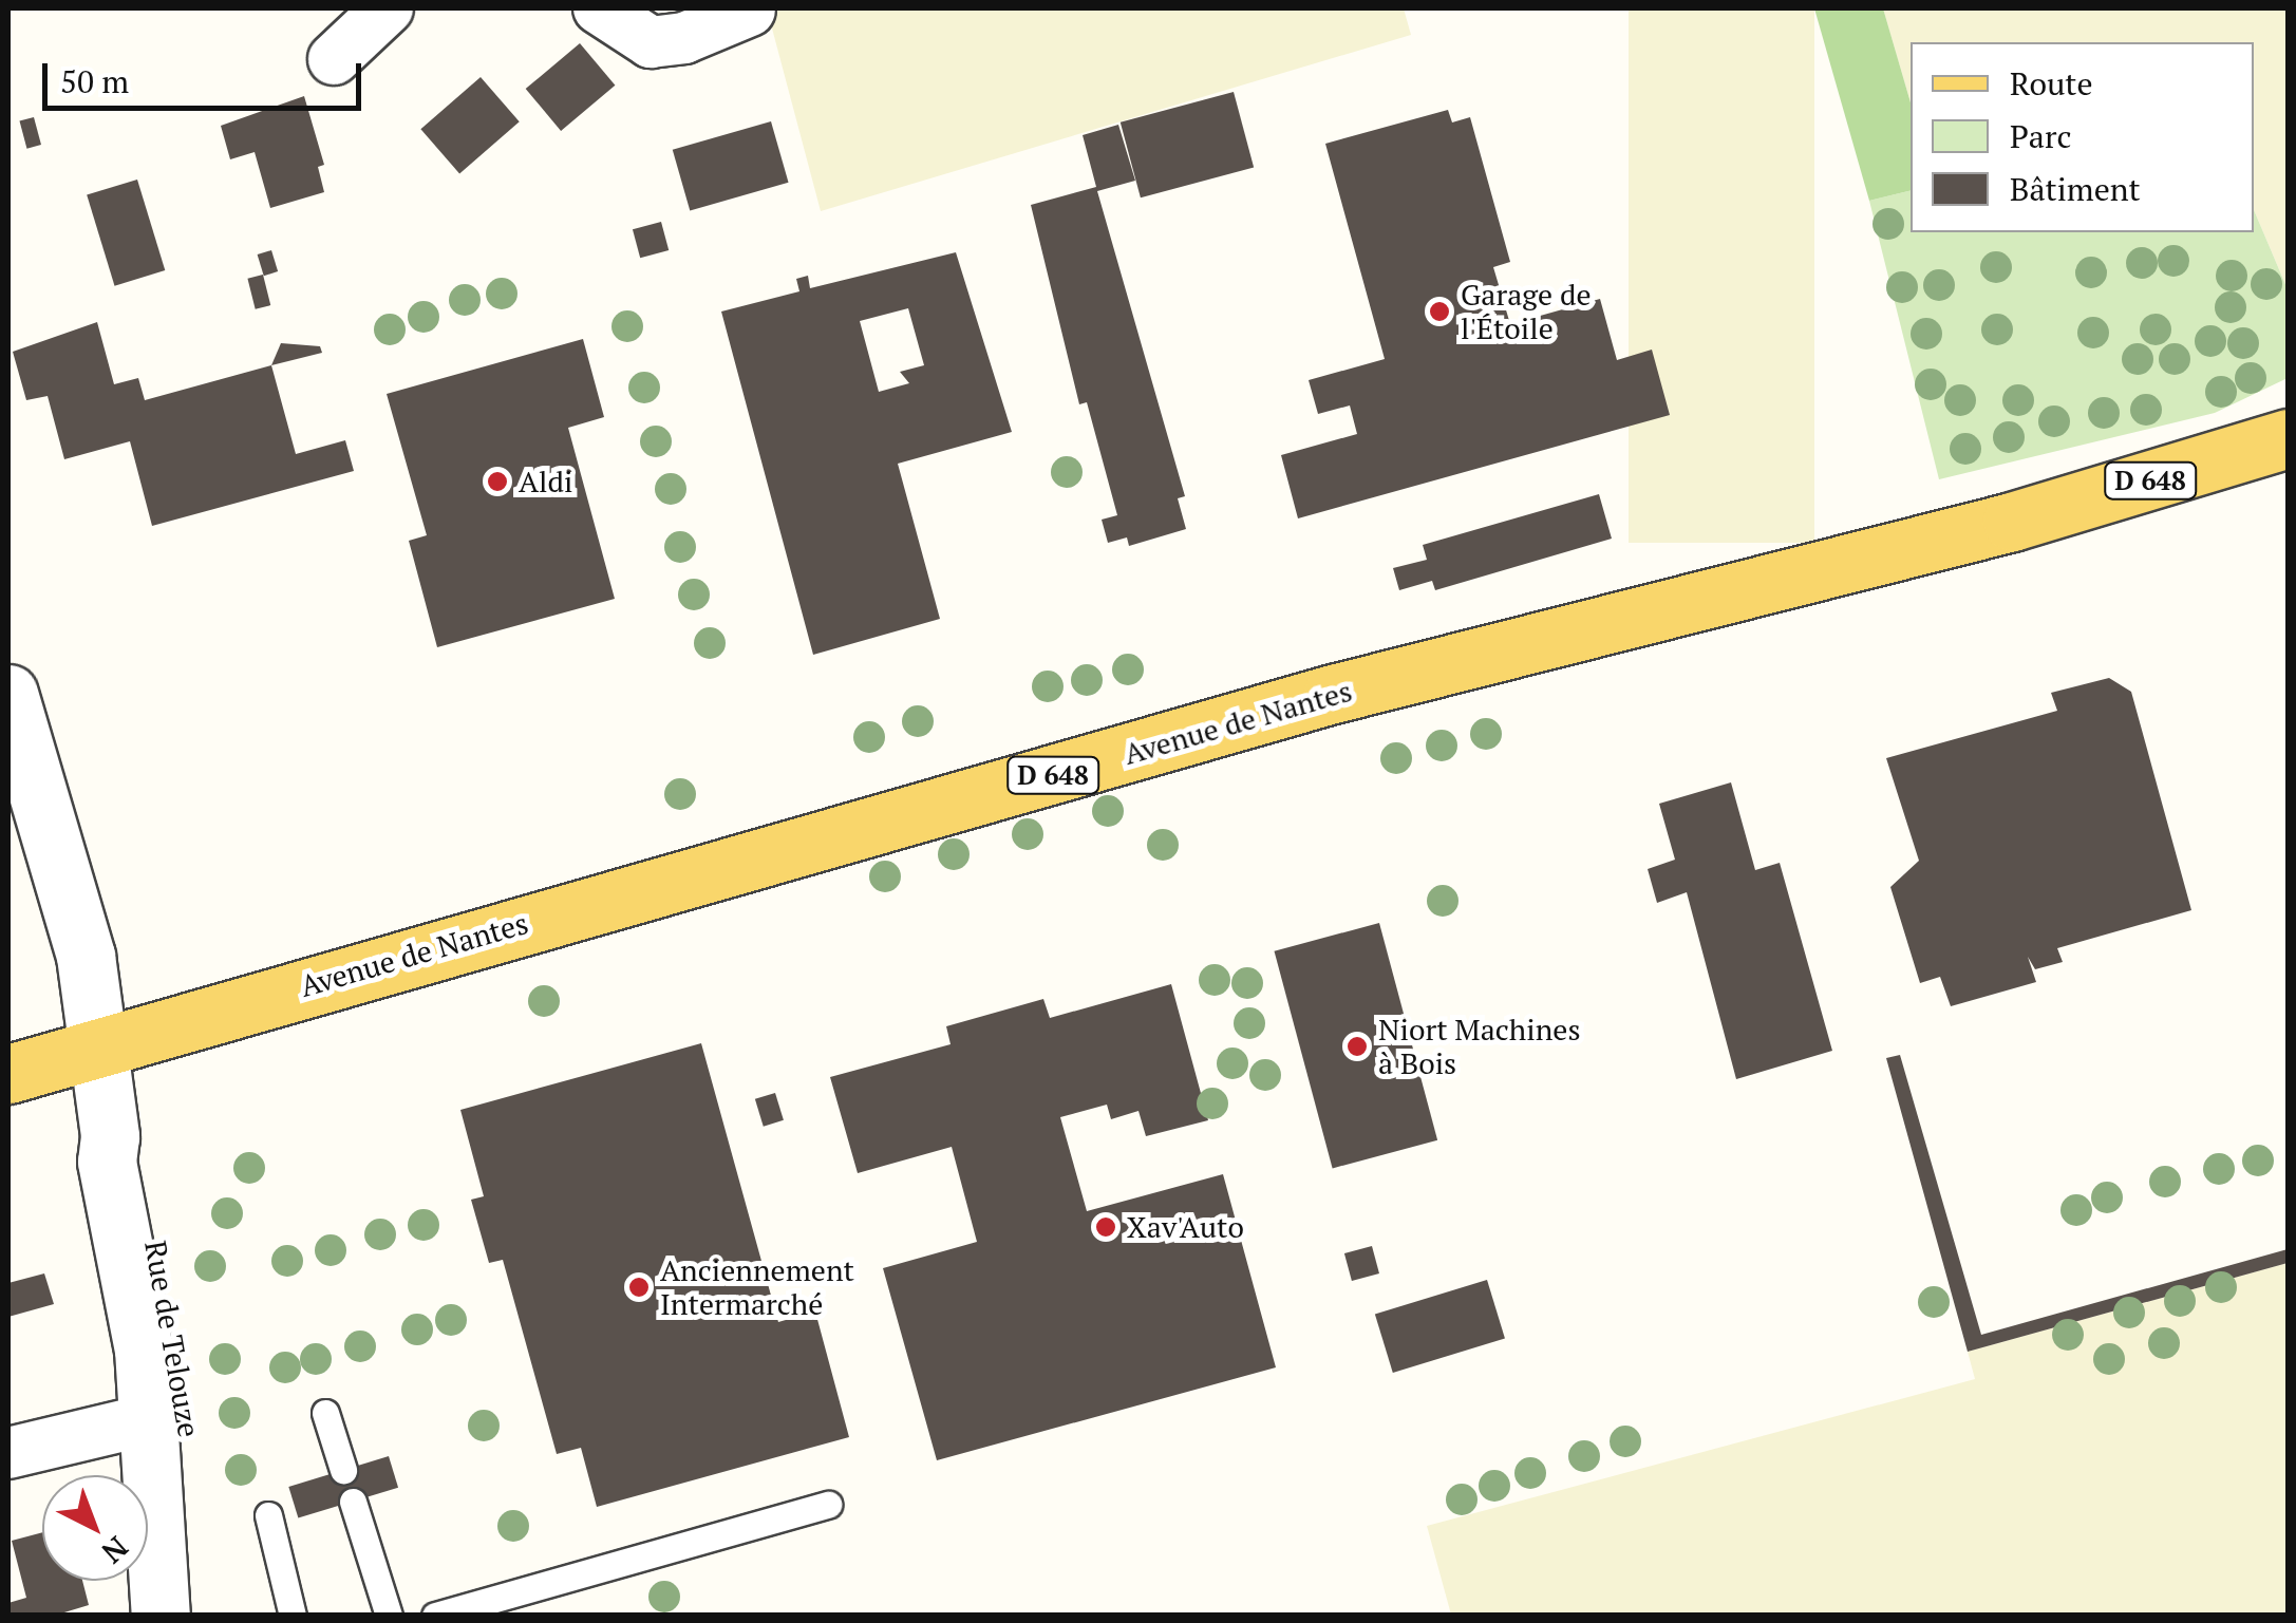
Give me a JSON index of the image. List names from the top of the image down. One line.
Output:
{"streets":{"main road":["D 648","Avenue de Nantes"],"street":["Rue de Telouze"]},"crossings":[["Avenue de Nantes","Rue de Telouze"]],"places":["Garage de l'Étoile","Aldi","Niort Machines à Bois","Xav'Auto","Anciennement Intermarché"],"legend":["Route","Parc","Bâtiment"],"scale_bar":"50 m","north":"bottom right"}
